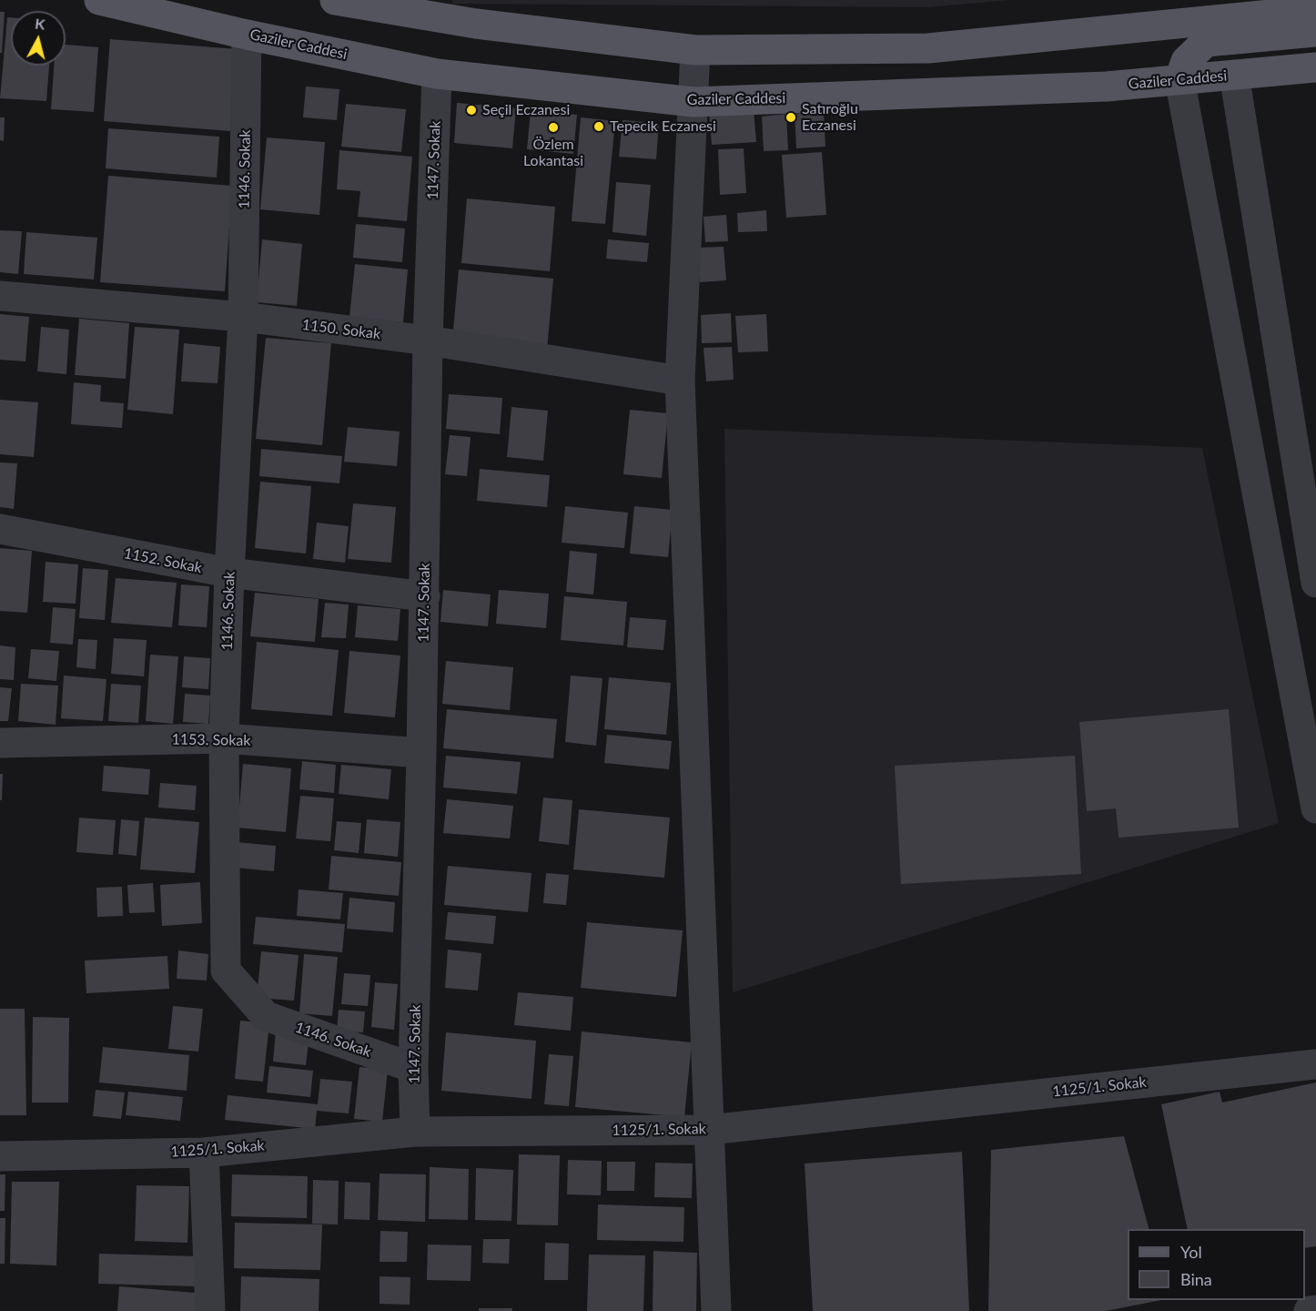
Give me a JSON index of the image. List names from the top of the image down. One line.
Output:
{"streets":{"main road":["Gaziler Caddesi"],"street":["1147. Sokak","1146. Sokak","1150. Sokak","1152. Sokak","1153. Sokak","1125/1. Sokak"]},"crossings":[["Gaziler Caddesi","1147. Sokak"],["Gaziler Caddesi","1146. Sokak"],["1147. Sokak","1146. Sokak"],["1147. Sokak","1150. Sokak"],["1147. Sokak","1152. Sokak"],["1147. Sokak","1153. Sokak"],["1147. Sokak","1125/1. Sokak"],["1146. Sokak","1150. Sokak"],["1146. Sokak","1152. Sokak"],["1146. Sokak","1153. Sokak"]],"places":["Seçil Eczanesi","Satıroğlu Eczanesi","Tepecik Eczanesi","Özlem Lokantasi"],"legend":["Yol","Bina"],"north":"top"}
